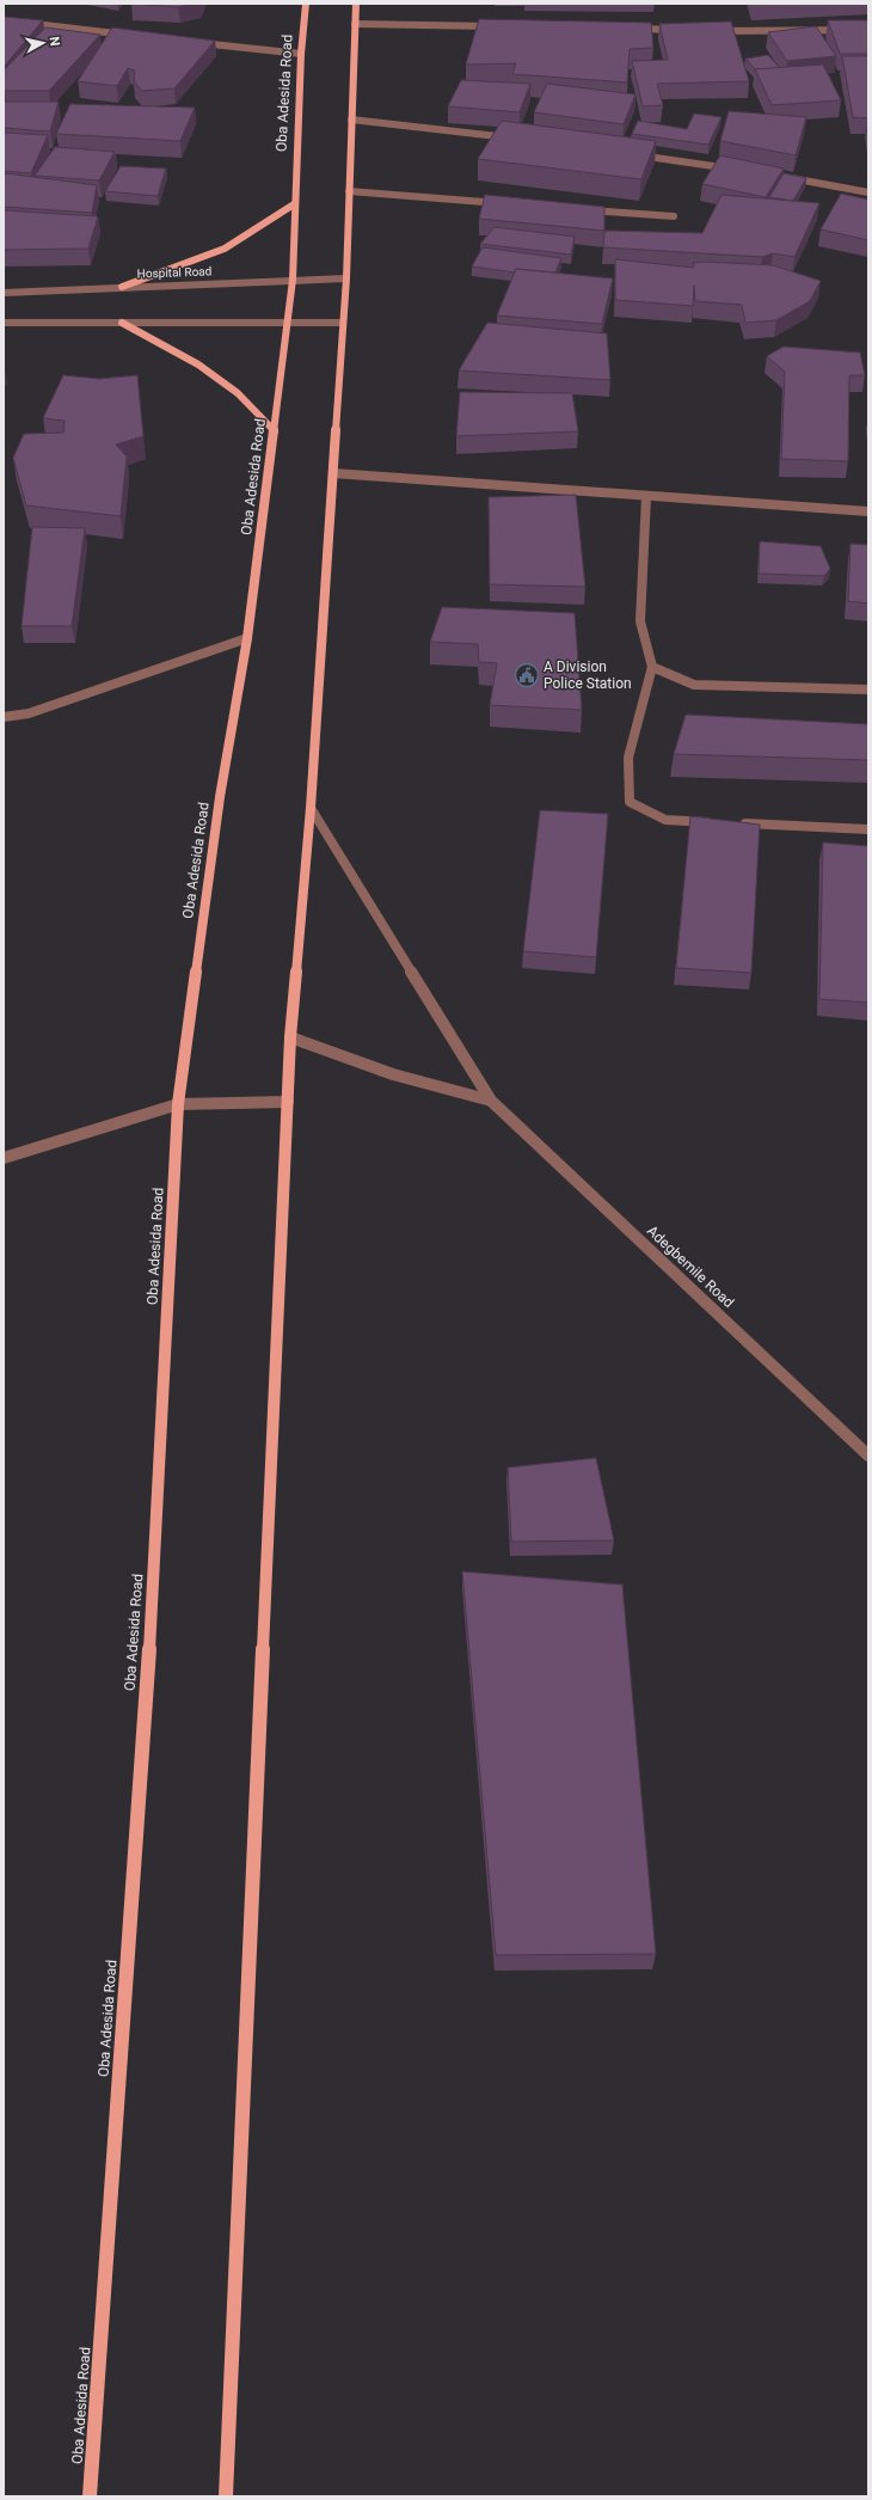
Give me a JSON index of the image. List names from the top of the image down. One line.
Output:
{"streets":{"main road":["Oba Adesida Road"],"street":["Hospital Road","Adegbemile Road"]},"crossings":[["Oba Adesida Road","Hospital Road"]],"places":{"public building":["A Division Police Station"]},"north":"right"}
